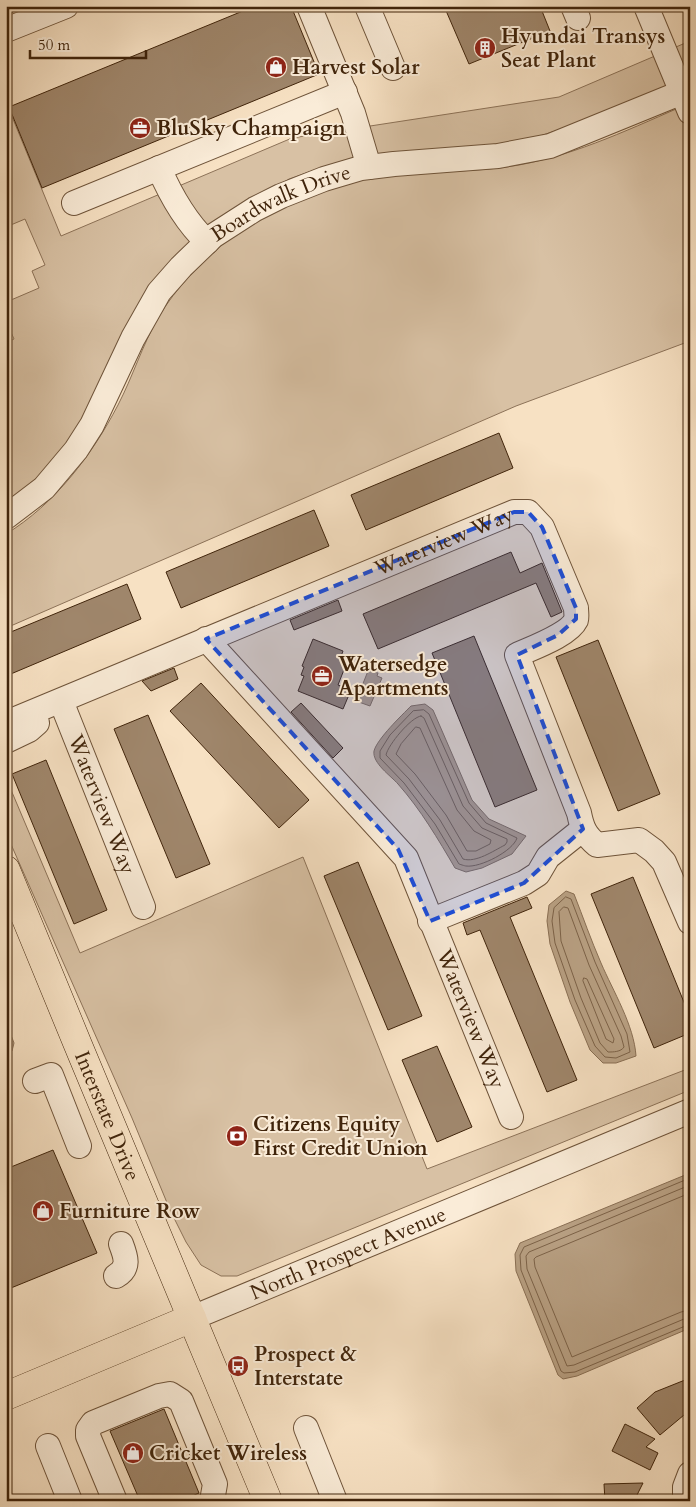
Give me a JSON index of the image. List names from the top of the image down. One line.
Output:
{"streets":{"main road":["Interstate Drive","North Prospect Avenue"],"street":["Boardwalk Drive","Waterview Way"]},"crossings":[["Interstate Drive","North Prospect Avenue"]],"places":{"building":["Hyundai Transys Seat Plant"],"shop":["Harvest Solar","Furniture Row","Cricket Wireless"],"office":["BluSky Champaign","Watersedge Apartments"],"bank":["Citizens Equity First Credit Union"],"bus stop":["Prospect & Interstate"]},"scale_bar":"50 m"}
